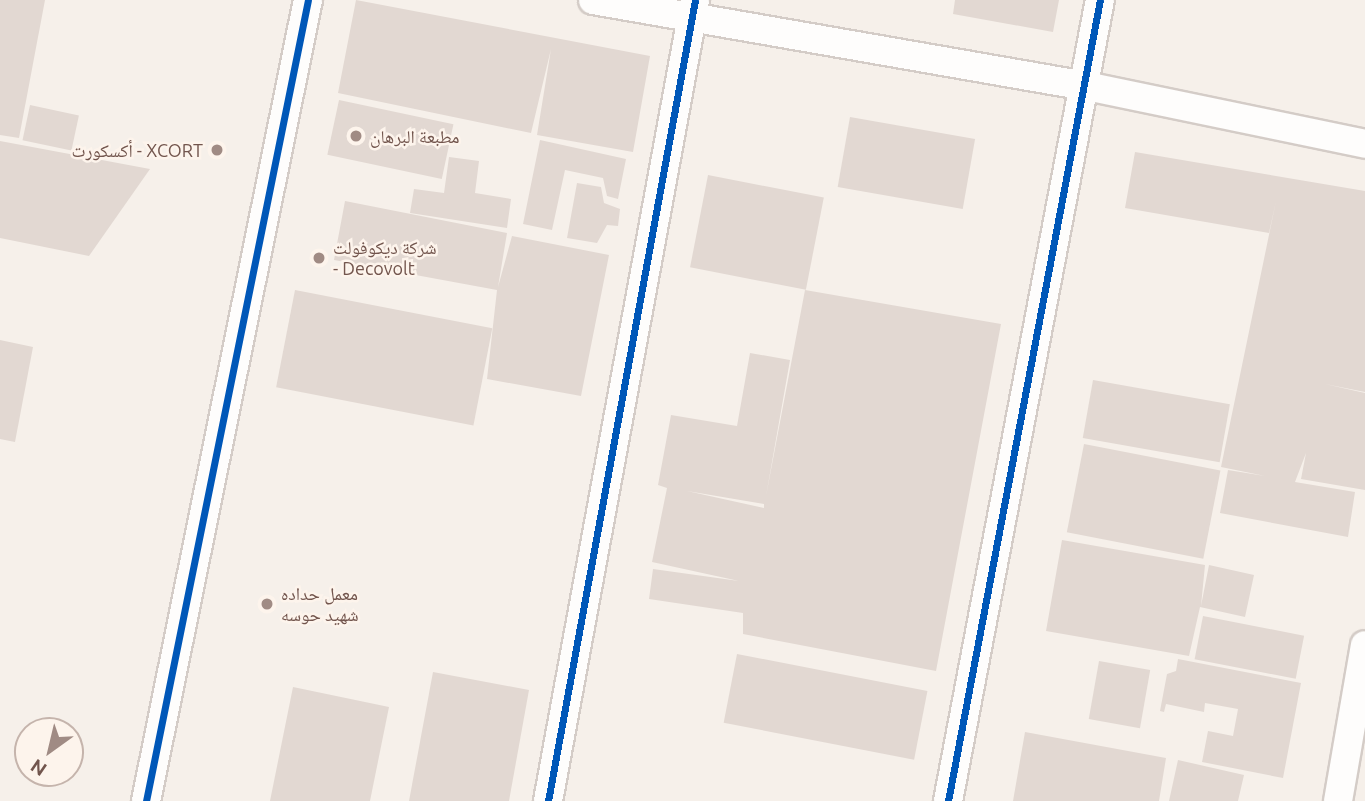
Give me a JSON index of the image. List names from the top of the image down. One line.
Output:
{"places":["مطبعة البرهان","أكسكورت - XCORT","شركة ديكوفولت - Decovolt","معمل حداده شهيد حوسه"],"north":"bottom left"}
